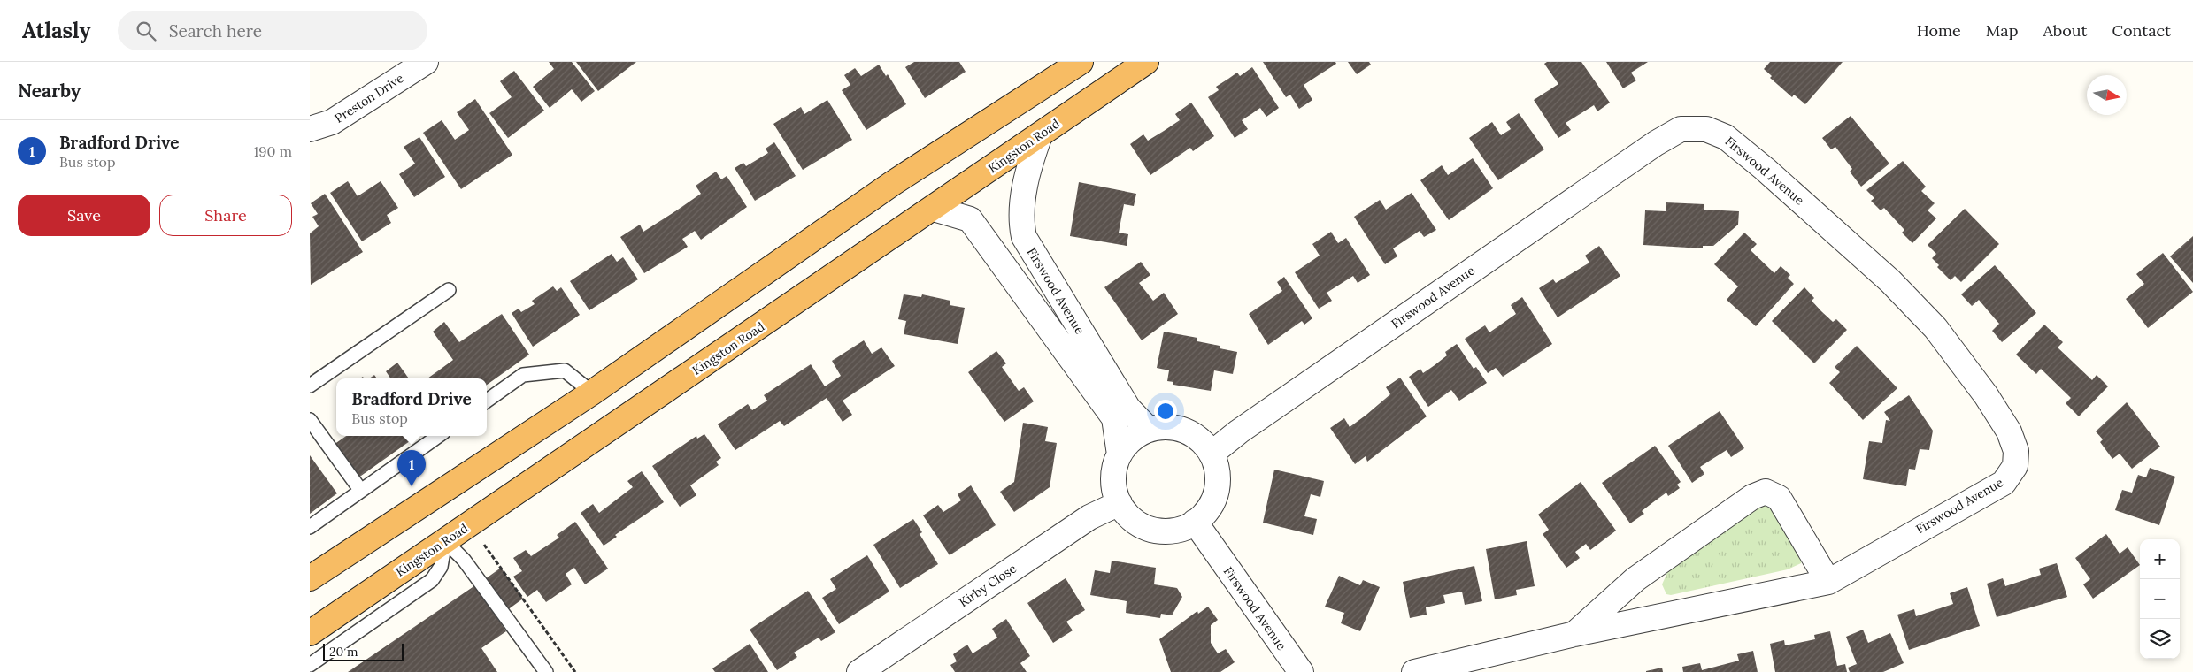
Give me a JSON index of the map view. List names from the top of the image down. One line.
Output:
{"streets":{"highway":["Kingston Road"],"street":["Preston Drive","Firswood Avenue","Kirby Close"]},"crossings":[["Kingston Road","Firswood Avenue"],["Firswood Avenue","Kirby Close"]],"scale_bar":"20 m","north":"right","page":{"header":"Atlasly","search":"Search here","nav":["Home","Map","About","Contact"],"heading":"Nearby","list":[{"mark":"1","name":"Bradford Drive","note":"Bus stop","value":"190 m"}],"buttons":["Save","Share"],"popup":["Bradford Drive","Bus stop"],"pins":"1","map_buttons":["+","−"],"scale":"20 m"}}
